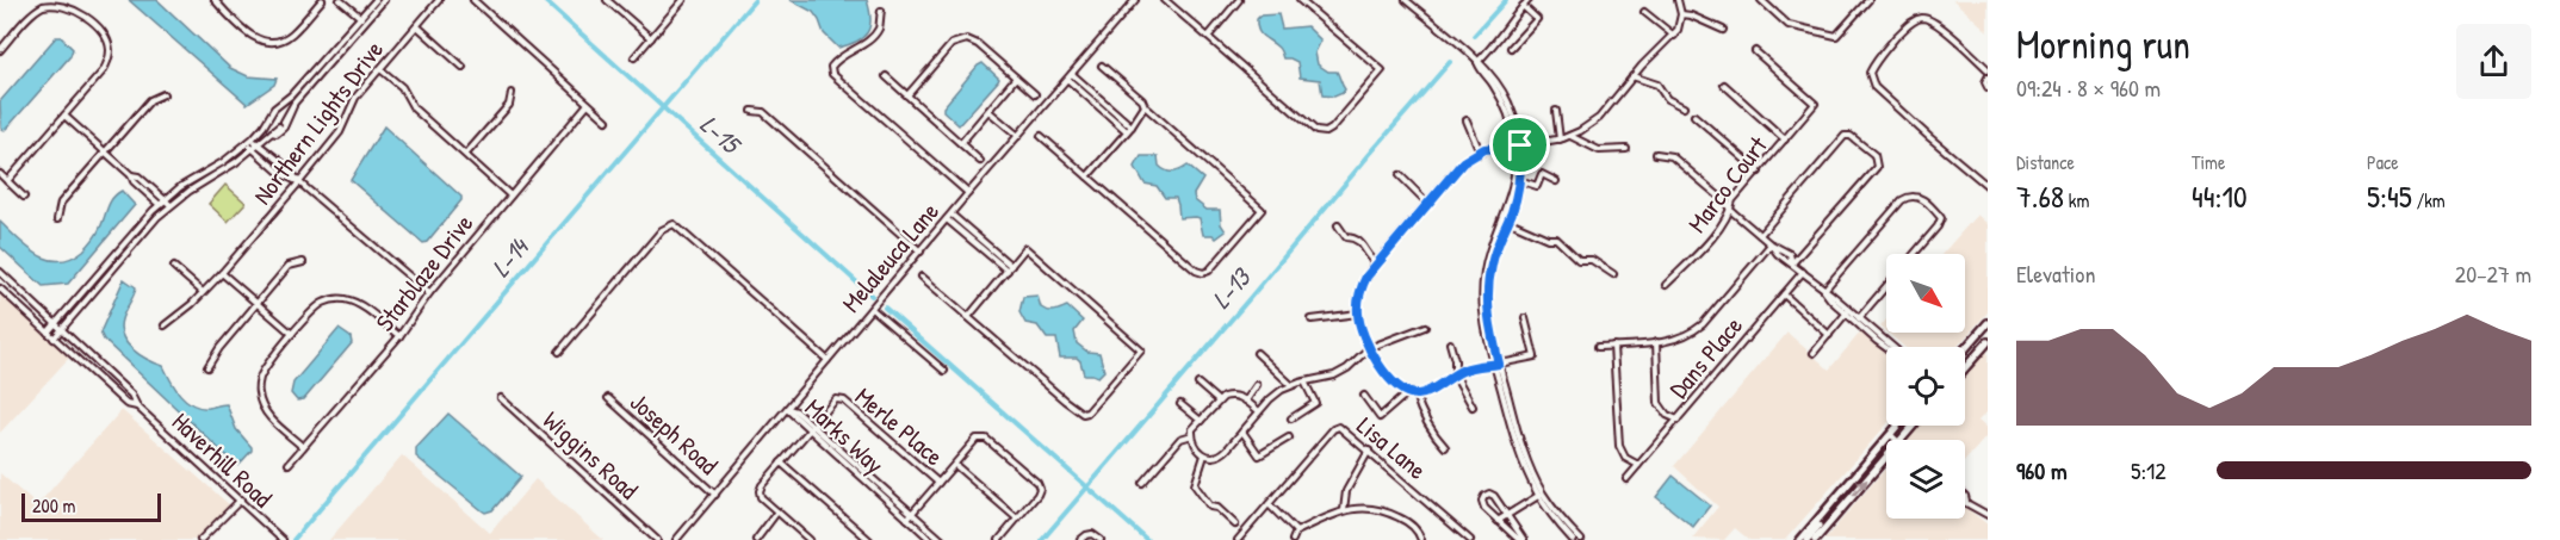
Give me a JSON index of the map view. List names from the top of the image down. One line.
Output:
{"streets":{"street":["Northern Lights Drive","Marco Court","Melaleuca Lane","Starblaze Drive","Dans Place","Merle Place","Joseph Road","Marks Way","Lisa Lane","Wiggins Road","Haverhill Road"]},"crossings":[["Melaleuca Lane","Joseph Road"],["Melaleuca Lane","Marks Way"],["Merle Place","Marks Way"]],"water":["L-15","L-14","L-13"],"scale_bar":"200 m","north":"bottom right","page":{"heading":["Morning run","09:24 · 8 × 960 m"],"stats":[["Distance","7.68 km"],["Time","44:10"],["Pace","5:45 /km"]],"chart":["Elevation","20–27 m"],"list":[{"name":"960 m","note":"5:12"}],"scale":"200 m"}}
